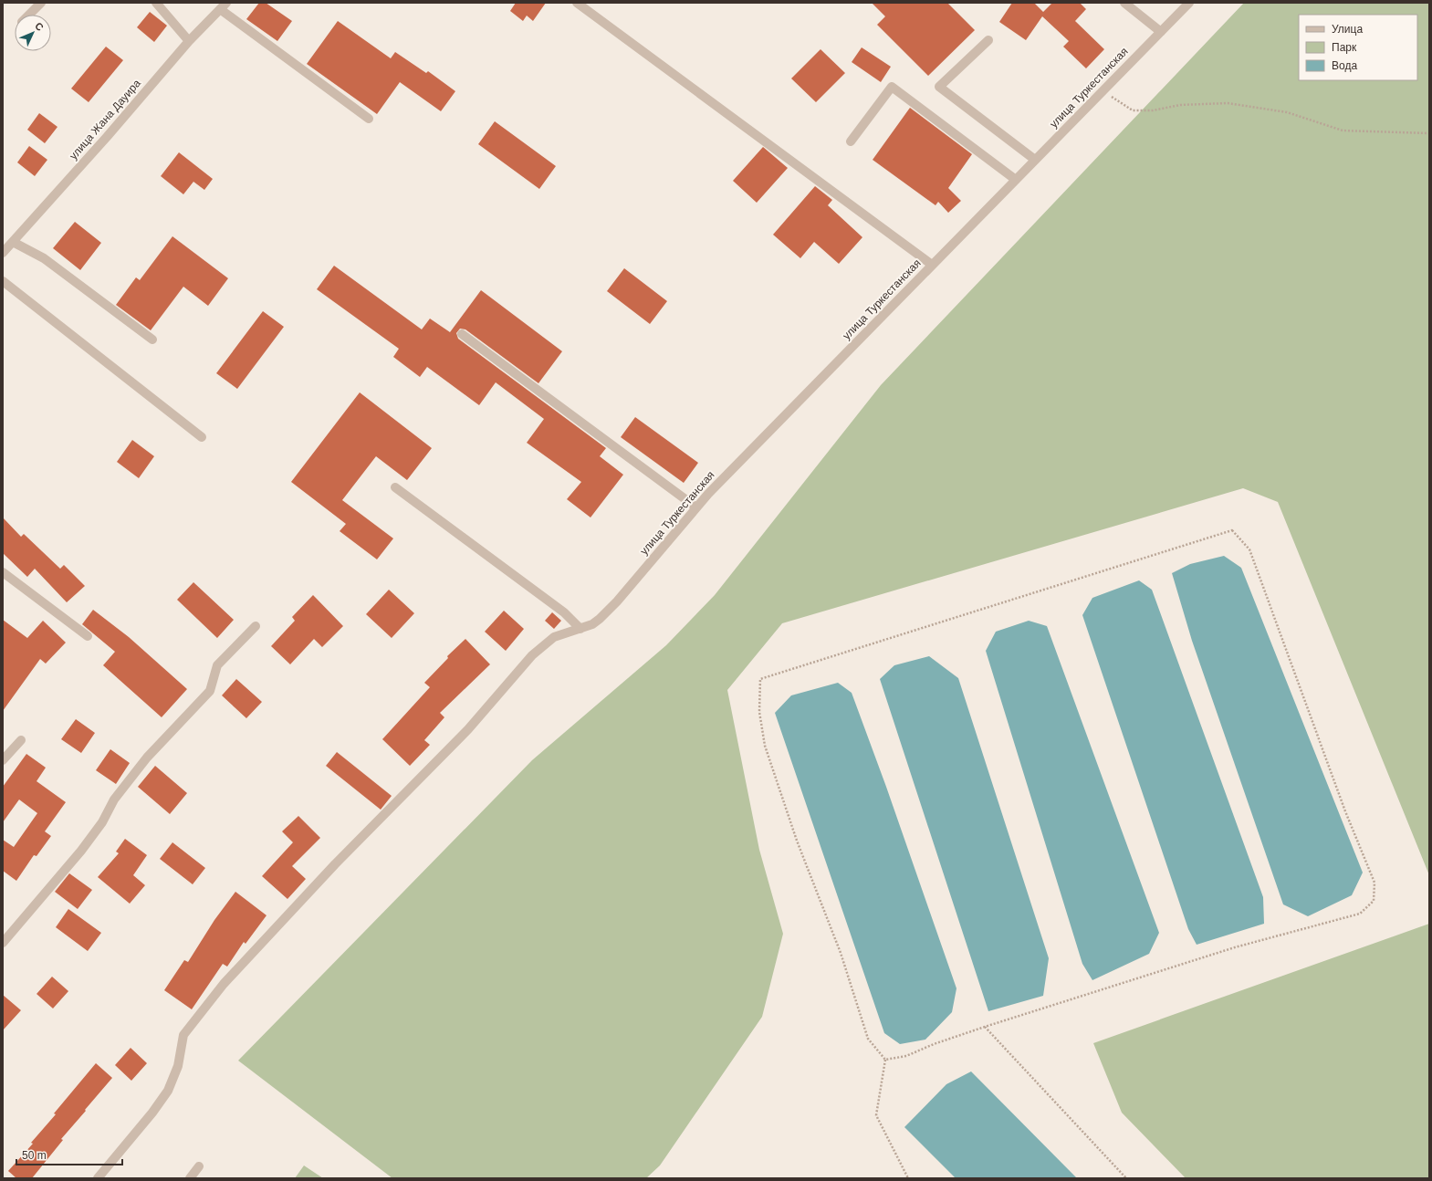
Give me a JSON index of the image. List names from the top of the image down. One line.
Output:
{"streets":{"street":["улица Туркестанская","улица Жана Дауира"]},"legend":["Улица","Парк","Вода"],"scale_bar":"50 m","north":"top right"}
